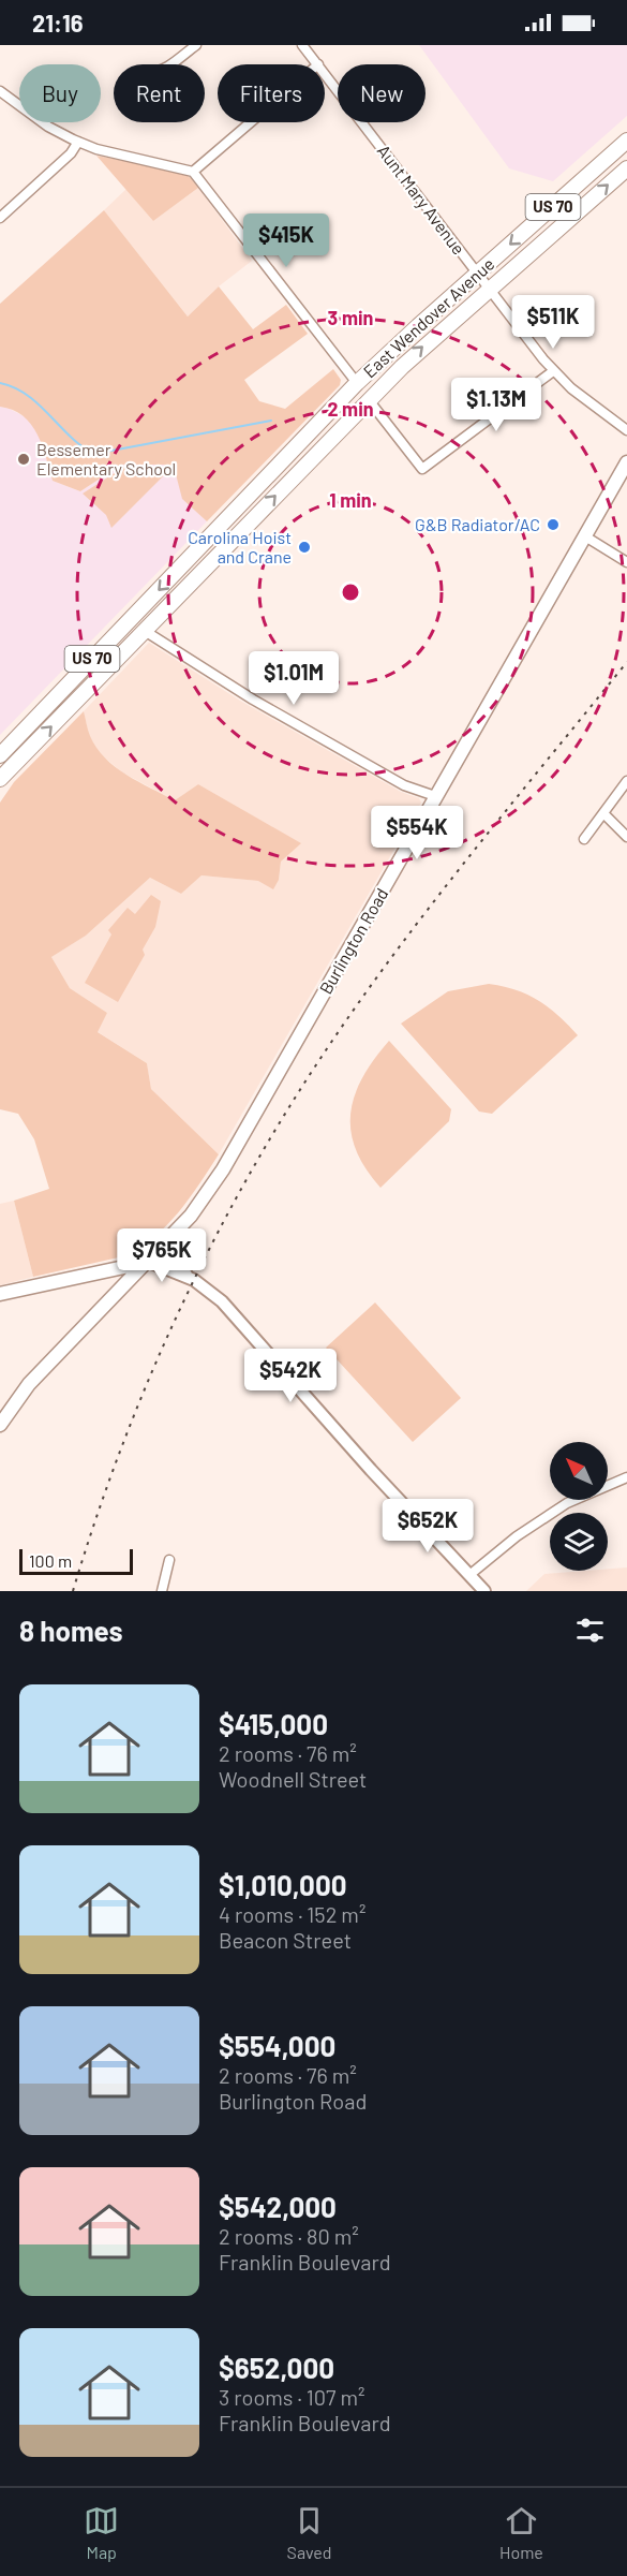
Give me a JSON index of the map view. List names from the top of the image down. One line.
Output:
{"streets":{"highway":["US 70","East Wendover Avenue"],"main road":["Burlington Road"],"street":["Aunt Mary Avenue"]},"crossings":[["Aunt Mary Avenue","East Wendover Avenue"]],"places":["Bessemer Elementary School","G&B Radiator/AC","Carolina Hoist and Crane"],"scale_bar":"100 m","north":"top left","page":{"status":"21:16","chip":["Buy","Rent","Filters","New"],"price":["$415K","$511K","$1.13M","$1.01M","$554K","$765K","$542K","$652K"],"scale":"100 m","heading":"8 homes","list":[{"name":"$415,000","note":"2 rooms · 76 m² · Woodnell Street"},{"name":"$1,010,000","note":"4 rooms · 152 m² · Beacon Street"},{"name":"$554,000","note":"2 rooms · 76 m² · Burlington Road"},{"name":"$542,000","note":"2 rooms · 80 m² · Franklin Boulevard"},{"name":"$652,000","note":"3 rooms · 107 m² · Franklin Boulevard"}],"tabs":["Map","Saved","Home"]},"rings":["3 min","2 min","1 min"]}
